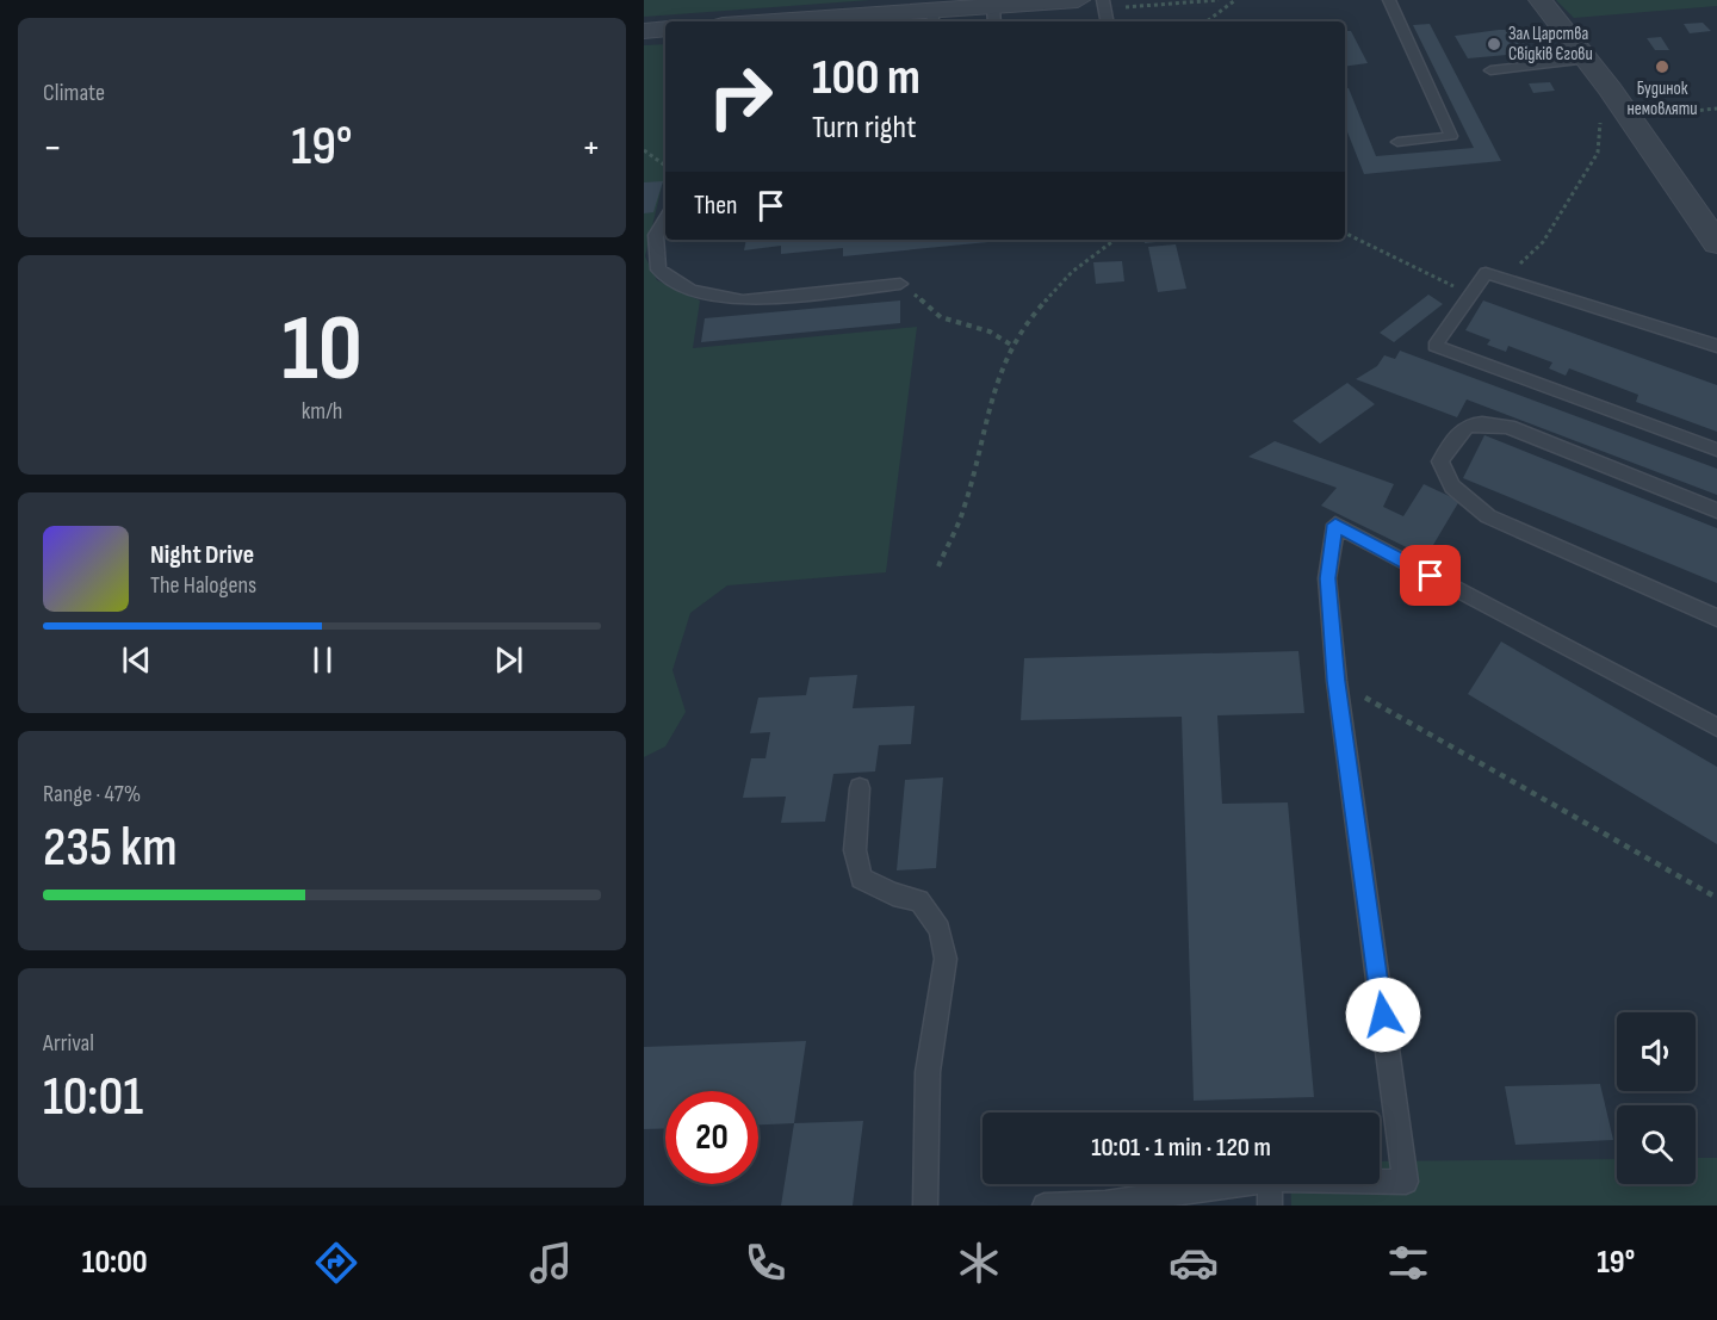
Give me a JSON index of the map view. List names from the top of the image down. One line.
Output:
{"places":["Зал Царства Свідків Єгови","Будинок немовляти"],"page":{"tile":["Climate",["10","km/h"],["Range · 47%","235 km"],["Arrival","10:01"]],"turn":["100 m","Turn right"],"heat":["−","19°","+"],"then":"Then","song":["Night Drive","The Halogens"],"limit":"20","trip":"10:01 · 1 min · 120 m","tabs":["10:00","19°"]}}
